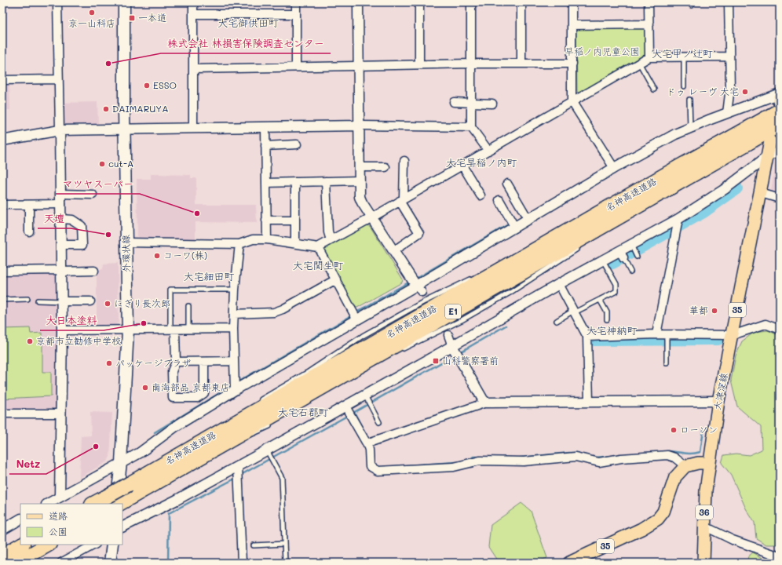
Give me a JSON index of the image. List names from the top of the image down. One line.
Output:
{"streets":{"highway":["名神高速道路","E1"],"main road":["外環状線","35","大津淀線","36"]},"crossings":[["名神高速道路","外環状線"],["大津淀線","36"]],"districts":["大宅御供田町","大宅甲ノ辻町","大宅早稲ノ内町","大宅関生町","大宅細田町","大宅神納町","大宅石郡町"],"parks":["早稲ノ内児童公園"],"places":{"other":["京一山科店","株式会社 林損害保険調査センター","ESSO","ドゥ レーヴ 大宅","DAIMARUYA","cut-A","マツヤスーパー","天壇","コーワ(株)","にぎり長次郎","華都","大日本塗料","京都市立勧修中学校","パッケージプラザ","南海部品 京都東店","ローソン","Netz"],"transit":["一本道","山科警察署前"]},"legend":["道路","公園"]}
